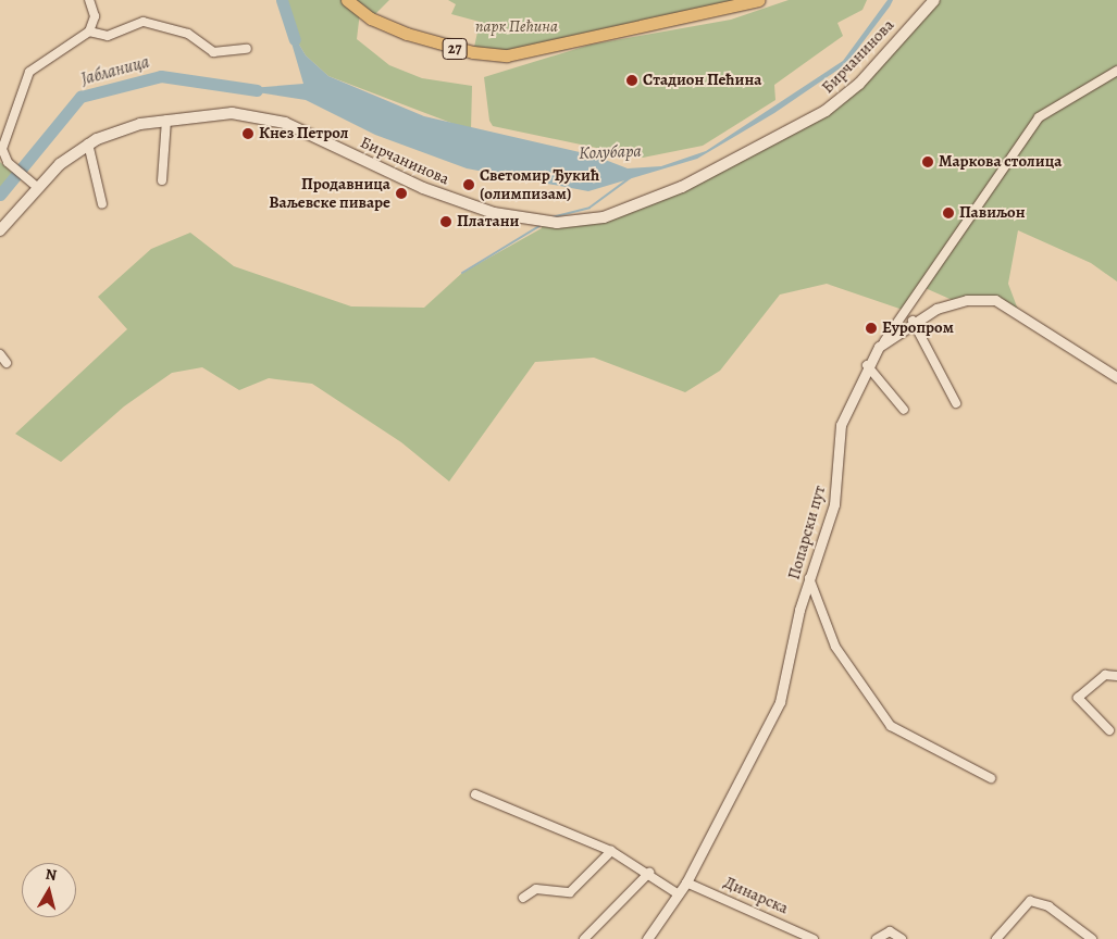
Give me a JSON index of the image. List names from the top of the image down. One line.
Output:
{"streets":{"main road":["27","Бирчанинова"],"street":["Попарски пут","Динарска"]},"crossings":[["Попарски пут","Динарска"]],"water":["Јабланица","Колубара"],"parks":["парк Пећина"],"places":["Стадион Пећина","Кнез Петрол","Маркова столица","Светомир Ђукић (олимпизам)","Продавница Ваљевске пиваре","Павиљон","Платани","Еуропром"],"north":"top"}
